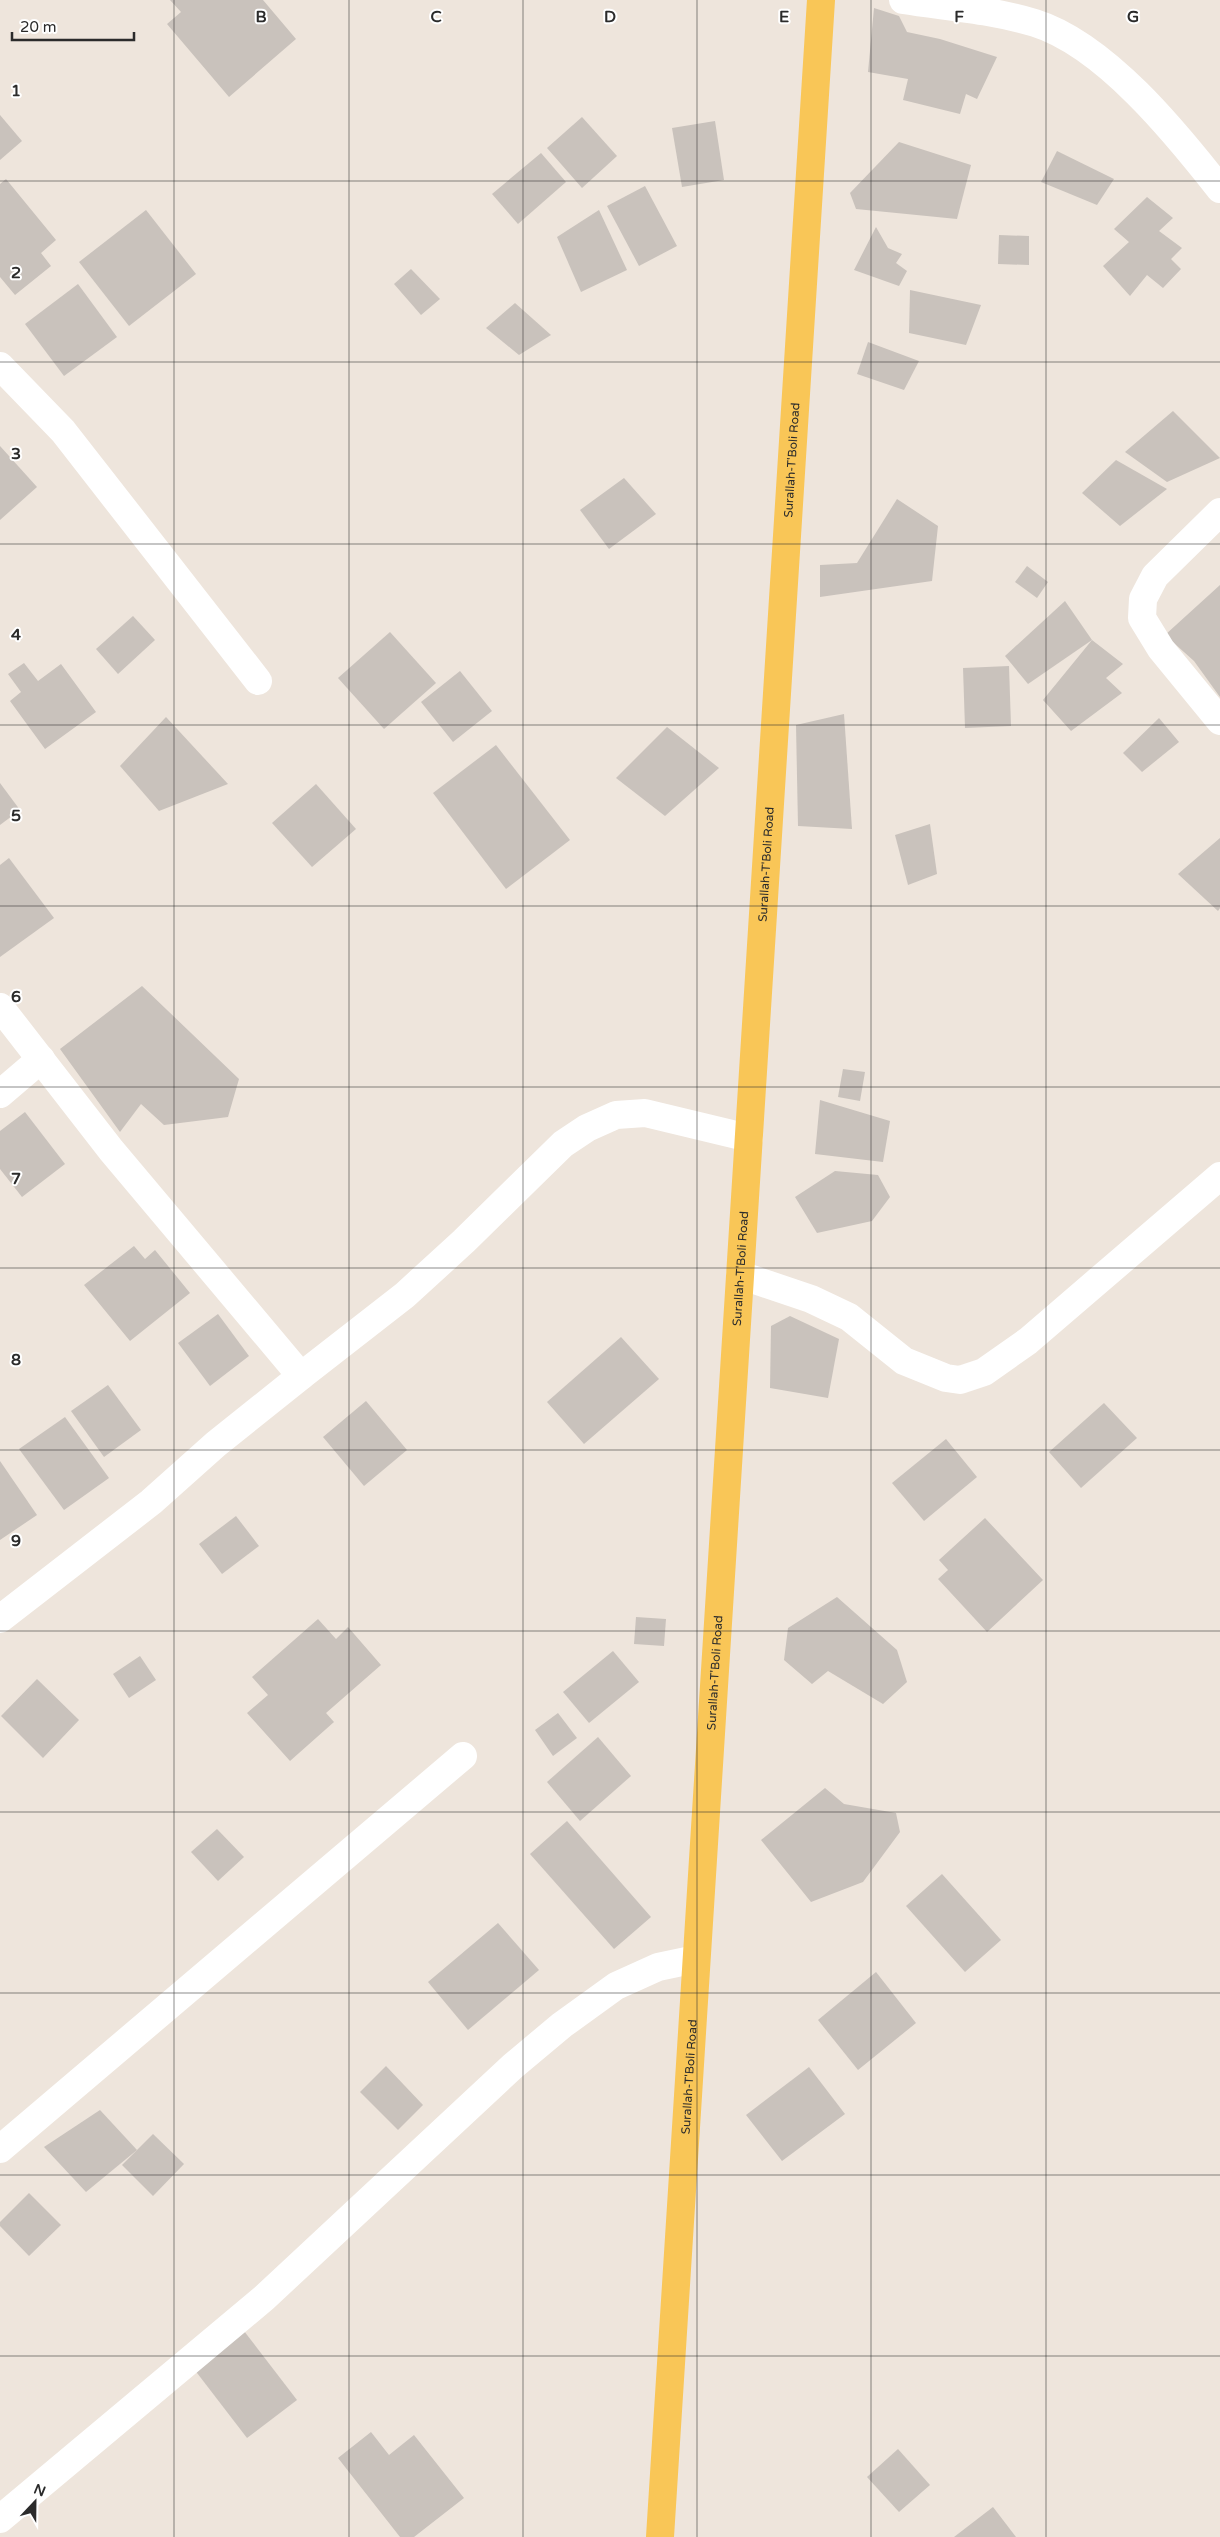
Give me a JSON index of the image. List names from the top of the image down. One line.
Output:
{"streets":{"main road":["Surallah-T'Boli Road"]},"scale_bar":"20 m","north":"top","grid":{"columns":["B","C","D","E","F","G"],"rows":["1","2","3","4","5","6","7","8","9"]}}
